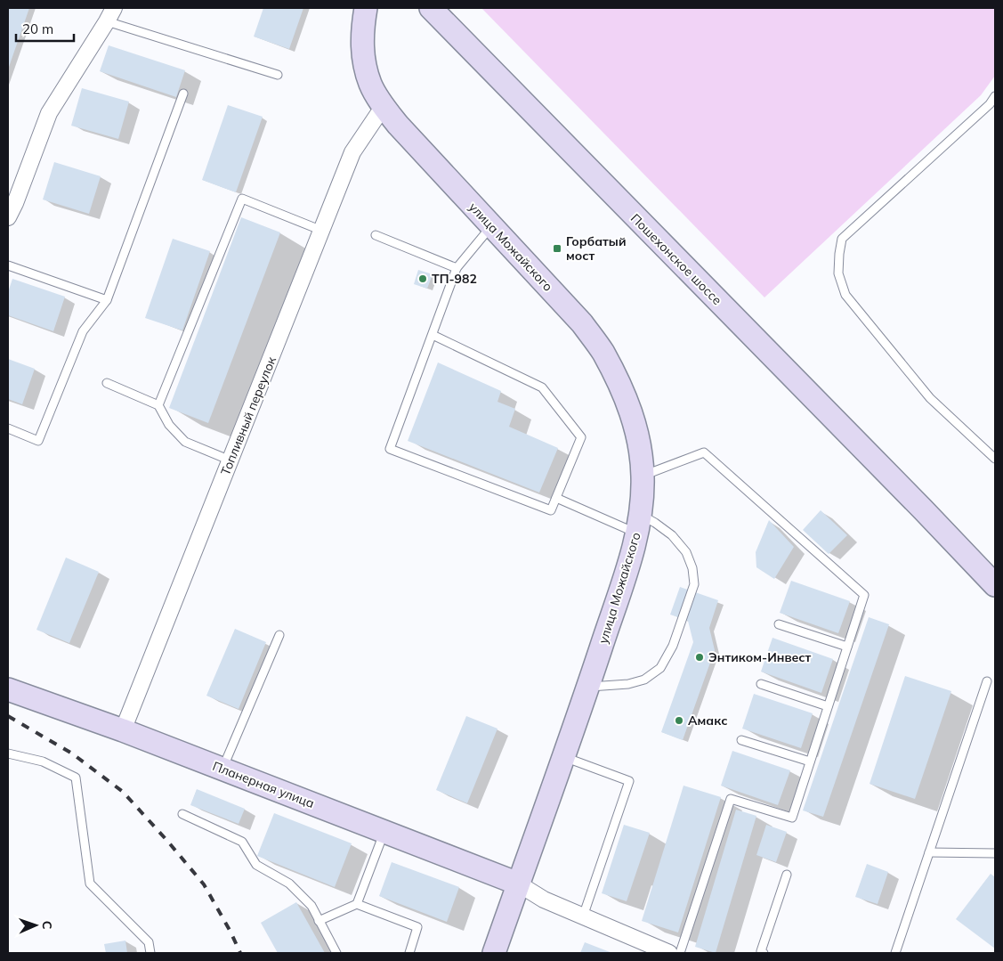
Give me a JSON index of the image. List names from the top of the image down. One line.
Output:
{"streets":{"main road":["улица Можайского","Пошехонское шоссе","Планерная улица"],"street":["Топливный переулок"]},"crossings":[["улица Можайского","Топливный переулок"],["улица Можайского","Планерная улица"],["Топливный переулок","Планерная улица"]],"places":{"transit":["Горбатый мост"],"other":["ТП-982","Энтиком-Инвест","Амакс"]},"scale_bar":"20 m","north":"right"}
